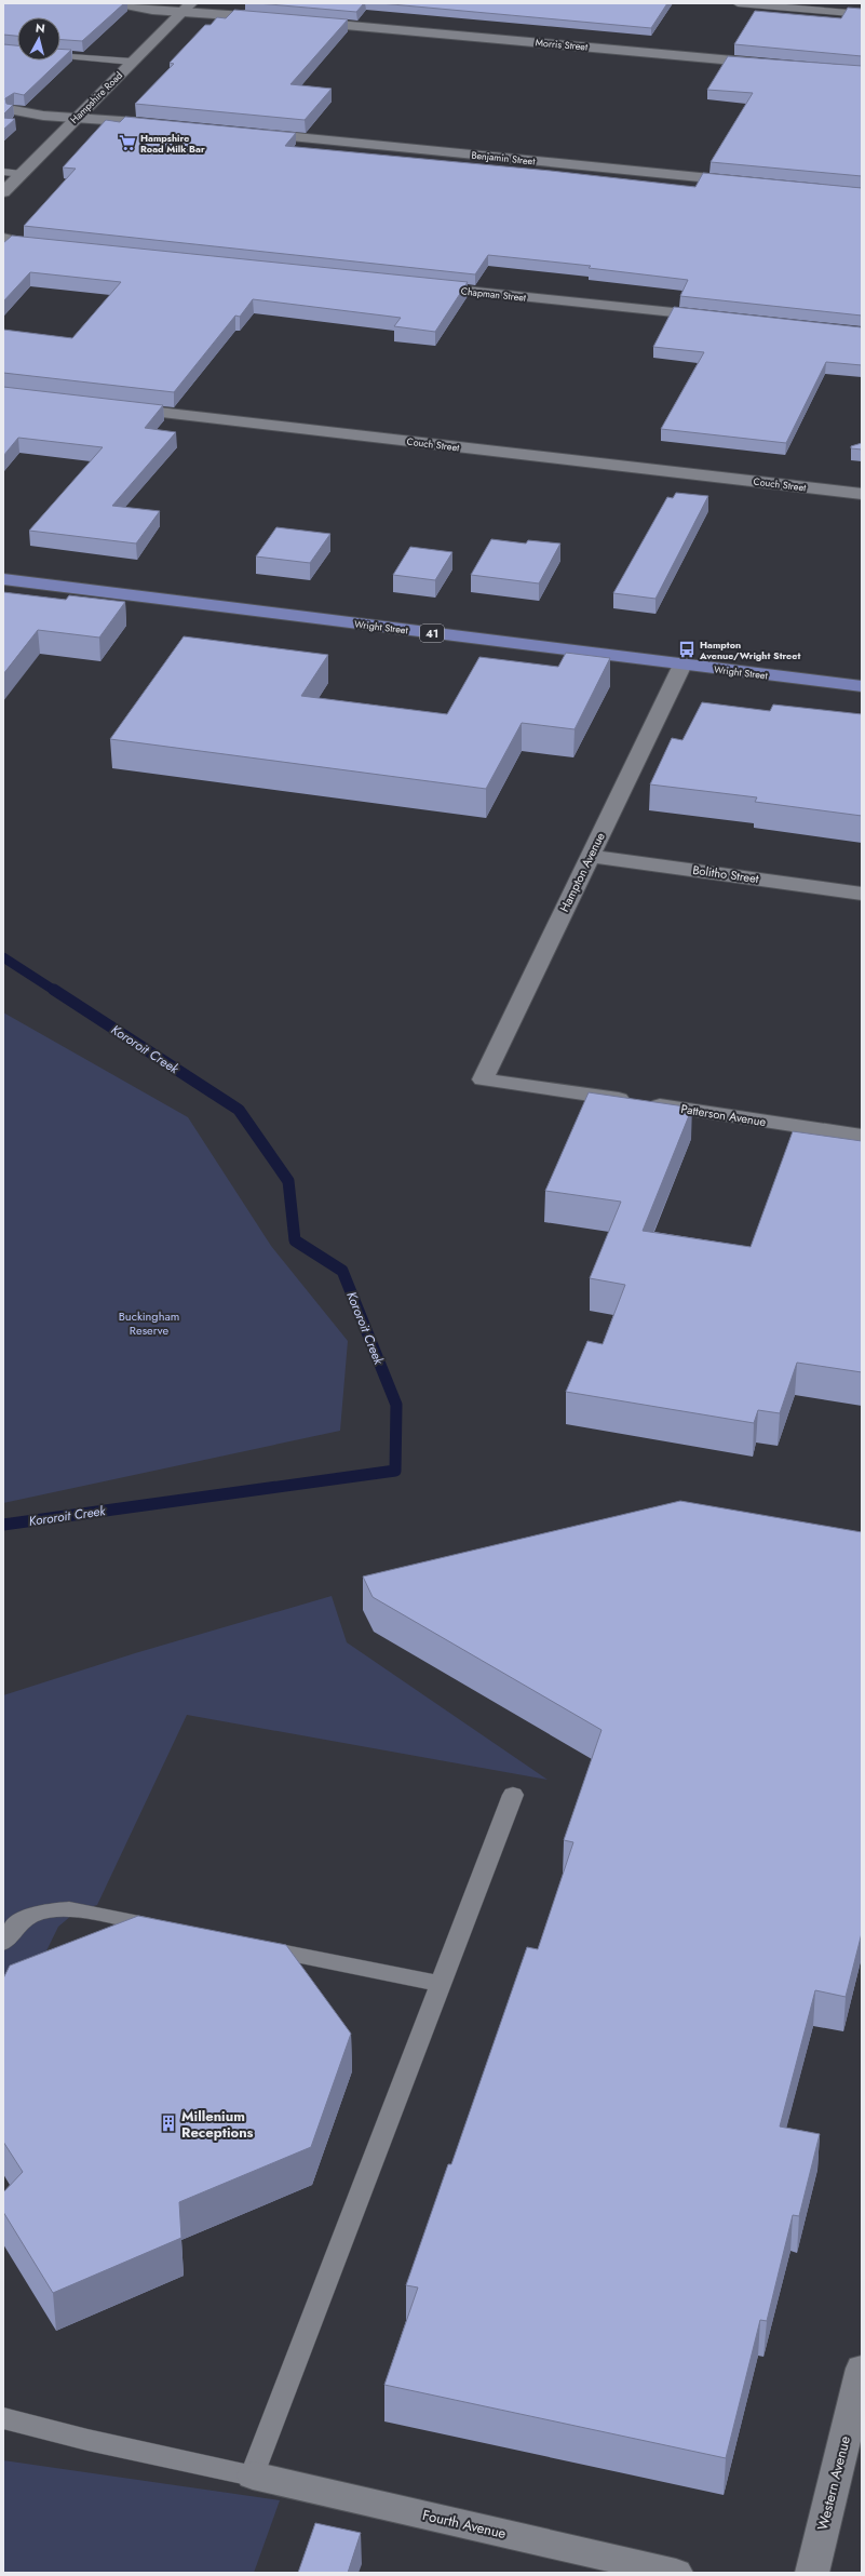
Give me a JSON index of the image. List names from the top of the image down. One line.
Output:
{"streets":{"main road":["Wright Street","41"],"street":["Morris Street","Hampshire Road","Benjamin Street","Chapman Street","Couch Street","Hampton Avenue","Bolitho Street","Patterson Avenue","Western Avenue","Fourth Avenue"]},"crossings":[["Wright Street","Hampton Avenue"],["Hampton Avenue","Bolitho Street"],["Hampton Avenue","Patterson Avenue"]],"water":["Kororoit Creek"],"parks":["Buckingham Reserve"],"places":{"supermarket":["Hampshire Road Milk Bar"],"bus stop":["Hampton Avenue/Wright Street"],"building":["Millenium Receptions"]},"north":"top"}
